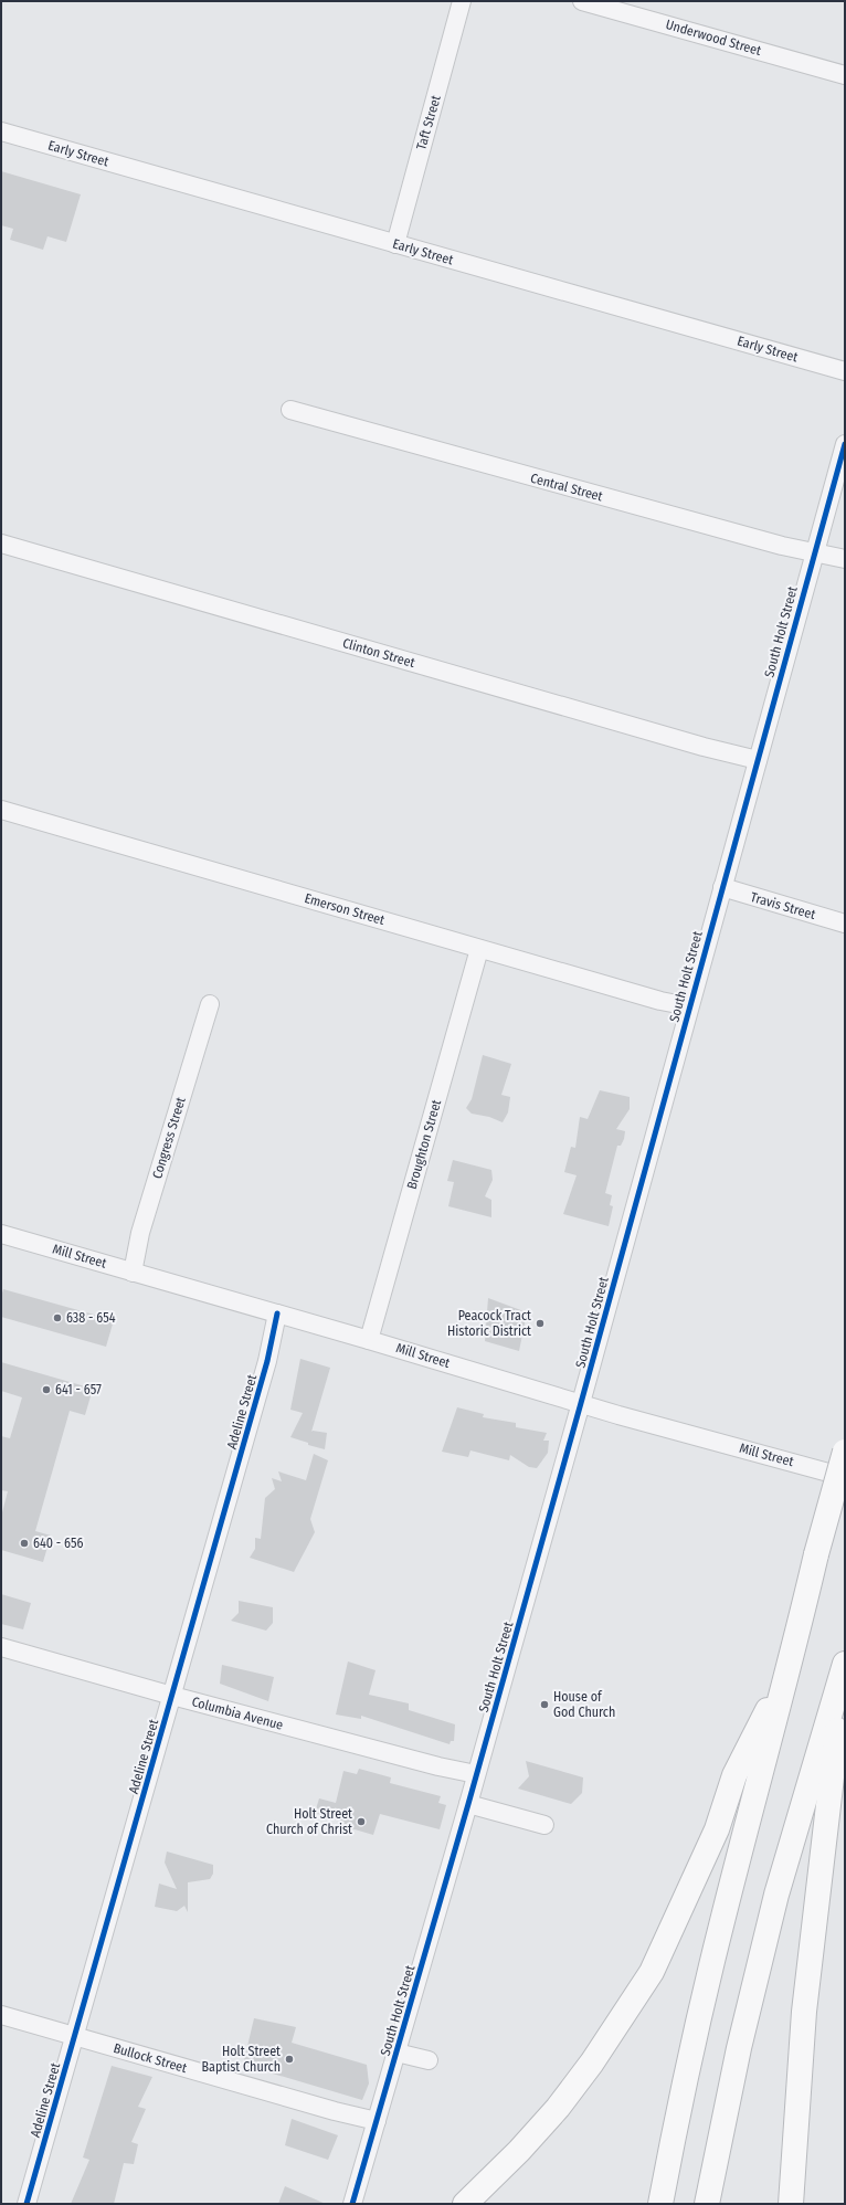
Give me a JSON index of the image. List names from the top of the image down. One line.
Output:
{"streets":{"street":["Underwood Street","Taft Street","Early Street","Central Street","South Holt Street","Clinton Street","Travis Street","Emerson Street","Congress Street","Broughton Street","Mill Street","Adeline Street","Columbia Avenue","Bullock Street"]},"crossings":[["Taft Street","Early Street"],["Central Street","South Holt Street"],["South Holt Street","Clinton Street"],["South Holt Street","Travis Street"],["South Holt Street","Emerson Street"],["South Holt Street","Mill Street"],["South Holt Street","Columbia Avenue"],["South Holt Street","Bullock Street"],["Emerson Street","Broughton Street"],["Congress Street","Mill Street"],["Broughton Street","Mill Street"],["Mill Street","Adeline Street"],["Adeline Street","Columbia Avenue"],["Adeline Street","Bullock Street"]],"places":["638 - 654","Peacock Tract Historic District","641 - 657","640 - 656","House of God Church","Holt Street Church of Christ","Holt Street Baptist Church"]}
